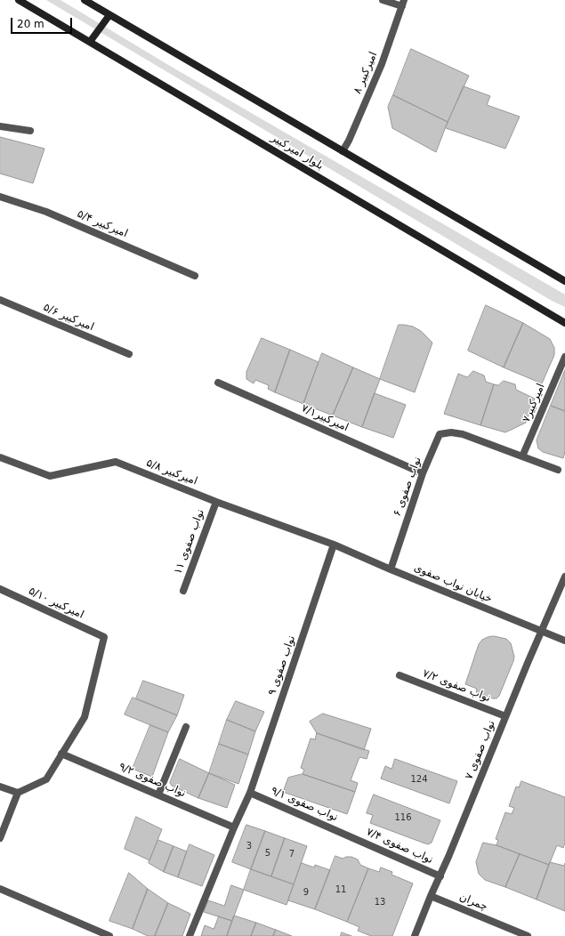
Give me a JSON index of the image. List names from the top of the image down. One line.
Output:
{"streets":{"main road":["بلوار امیرکبیر"],"street":["امیرکبیر ۸","امیرکبیر ۵/۴","امیرکبیر ۵/۶","امیرکبیر۷","امیرکبیر۷/۱","امیرکبیر ۵/۸","نواب صفوی ۶","نواب صفوی ۱۱","خیابان نواب صفوی","امیرکبیر ۵/۱۰","نواب صفوی ۹","نواب صفوی ۷/۲","نواب صفوی ۷","نواب صفوی ۹/۲","نواب صفوی ۹/۱","نواب صفوی ۷/۴","چمران"]},"crossings":[["امیرکبیر۷","نواب صفوی ۶"],["امیرکبیر۷/۱","نواب صفوی ۶"],["امیرکبیر ۵/۸","نواب صفوی ۱۱"],["امیرکبیر ۵/۸","خیابان نواب صفوی"],["امیرکبیر ۵/۸","نواب صفوی ۹"],["نواب صفوی ۶","خیابان نواب صفوی"],["خیابان نواب صفوی","نواب صفوی ۹"],["خیابان نواب صفوی","نواب صفوی ۷"],["امیرکبیر ۵/۱۰","نواب صفوی ۹/۲"],["نواب صفوی ۹","نواب صفوی ۹/۲"],["نواب صفوی ۹","نواب صفوی ۹/۱"],["نواب صفوی ۷/۲","نواب صفوی ۷"],["نواب صفوی ۷","نواب صفوی ۷/۴"],["نواب صفوی ۹/۱","نواب صفوی ۷/۴"]],"house_numbers":["124","116","3","5","7","11","9","13"],"scale_bar":"20 m"}
